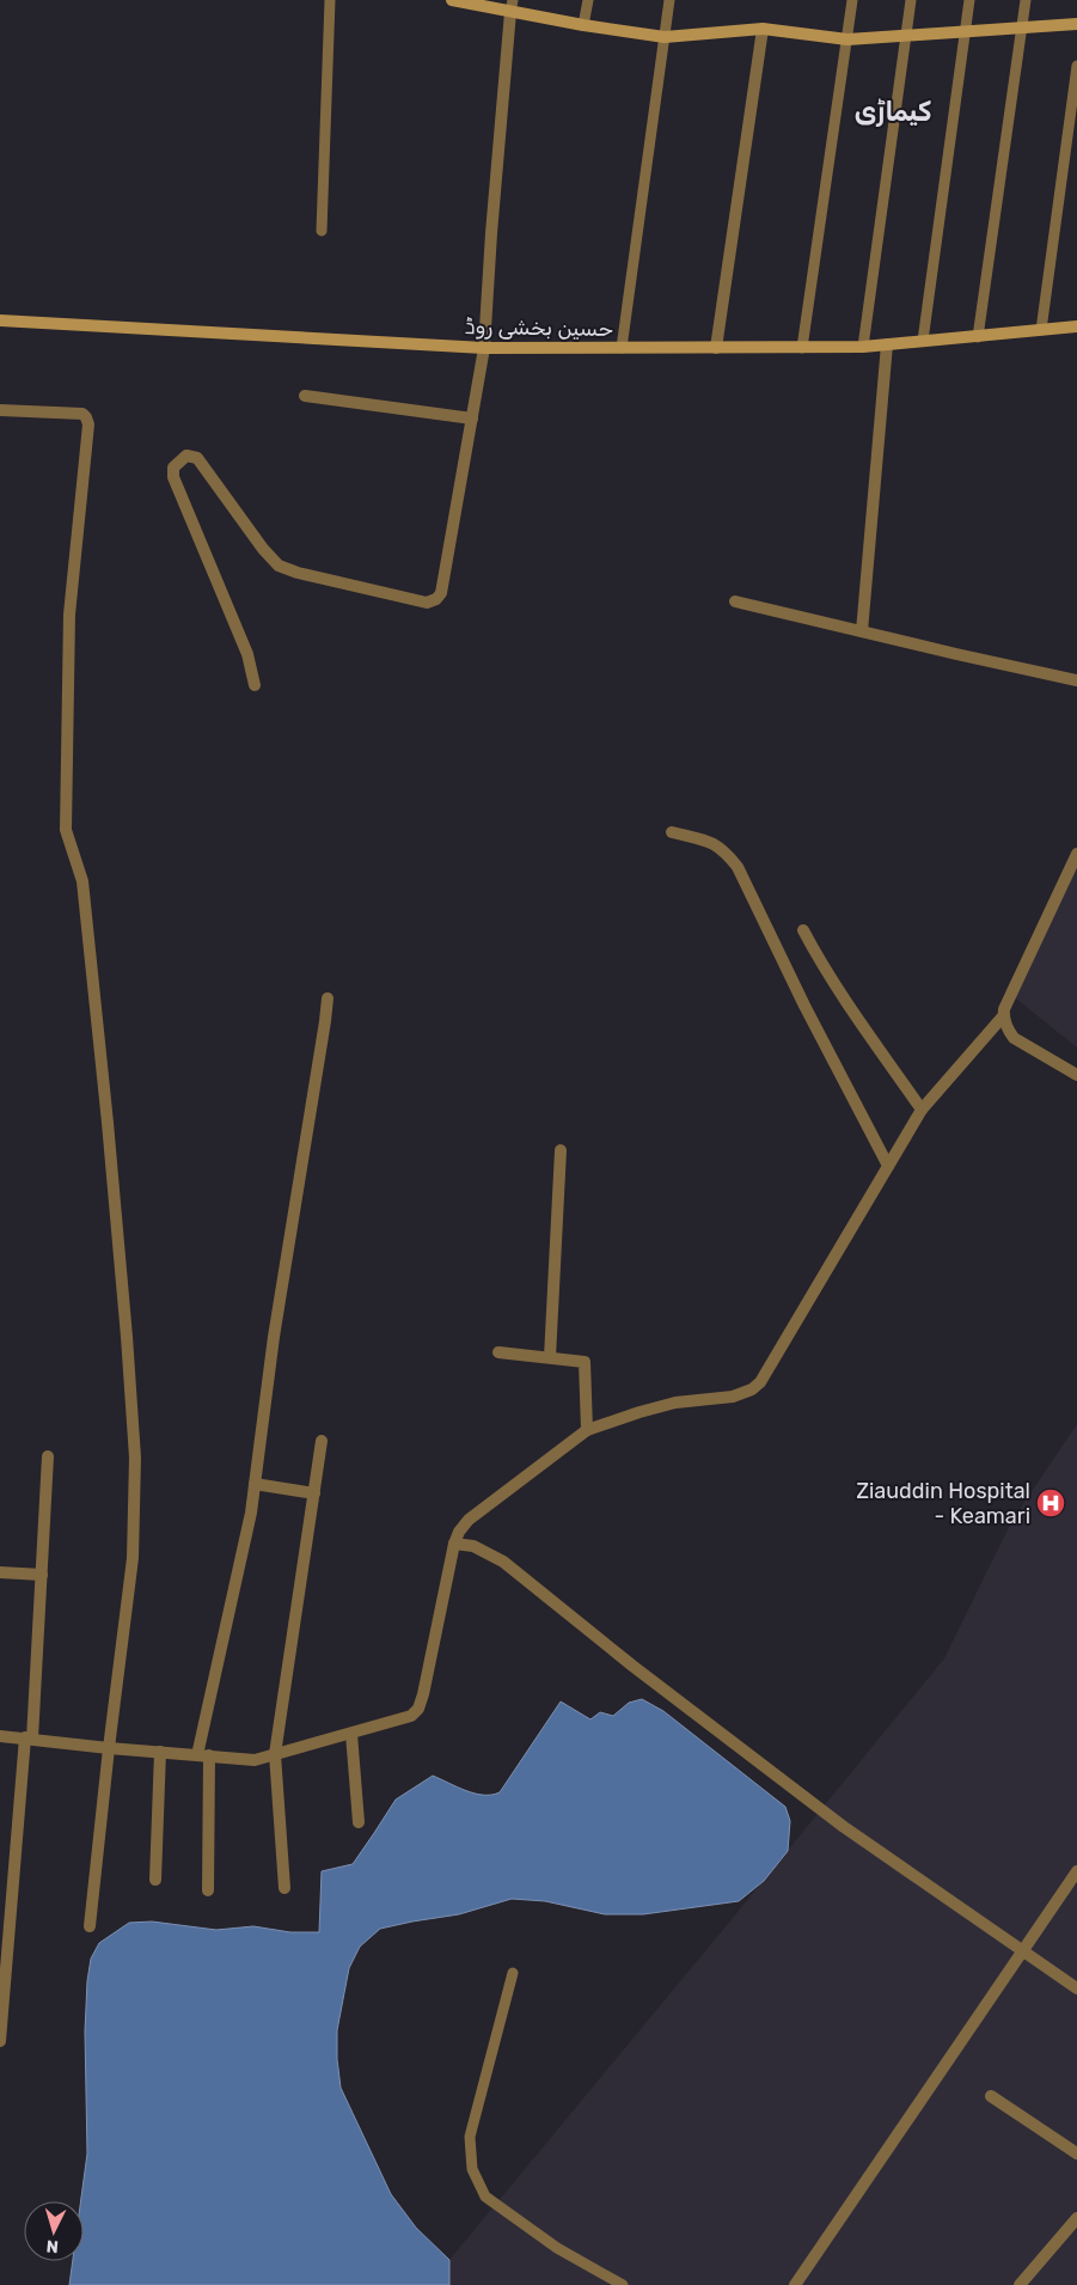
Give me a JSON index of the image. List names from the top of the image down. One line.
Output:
{"streets":{"street":["حسین بخشی روڈ"]},"districts":["کیماڑی"],"places":{"hospital":["Ziauddin Hospital - Keamari"]},"north":"bottom"}
